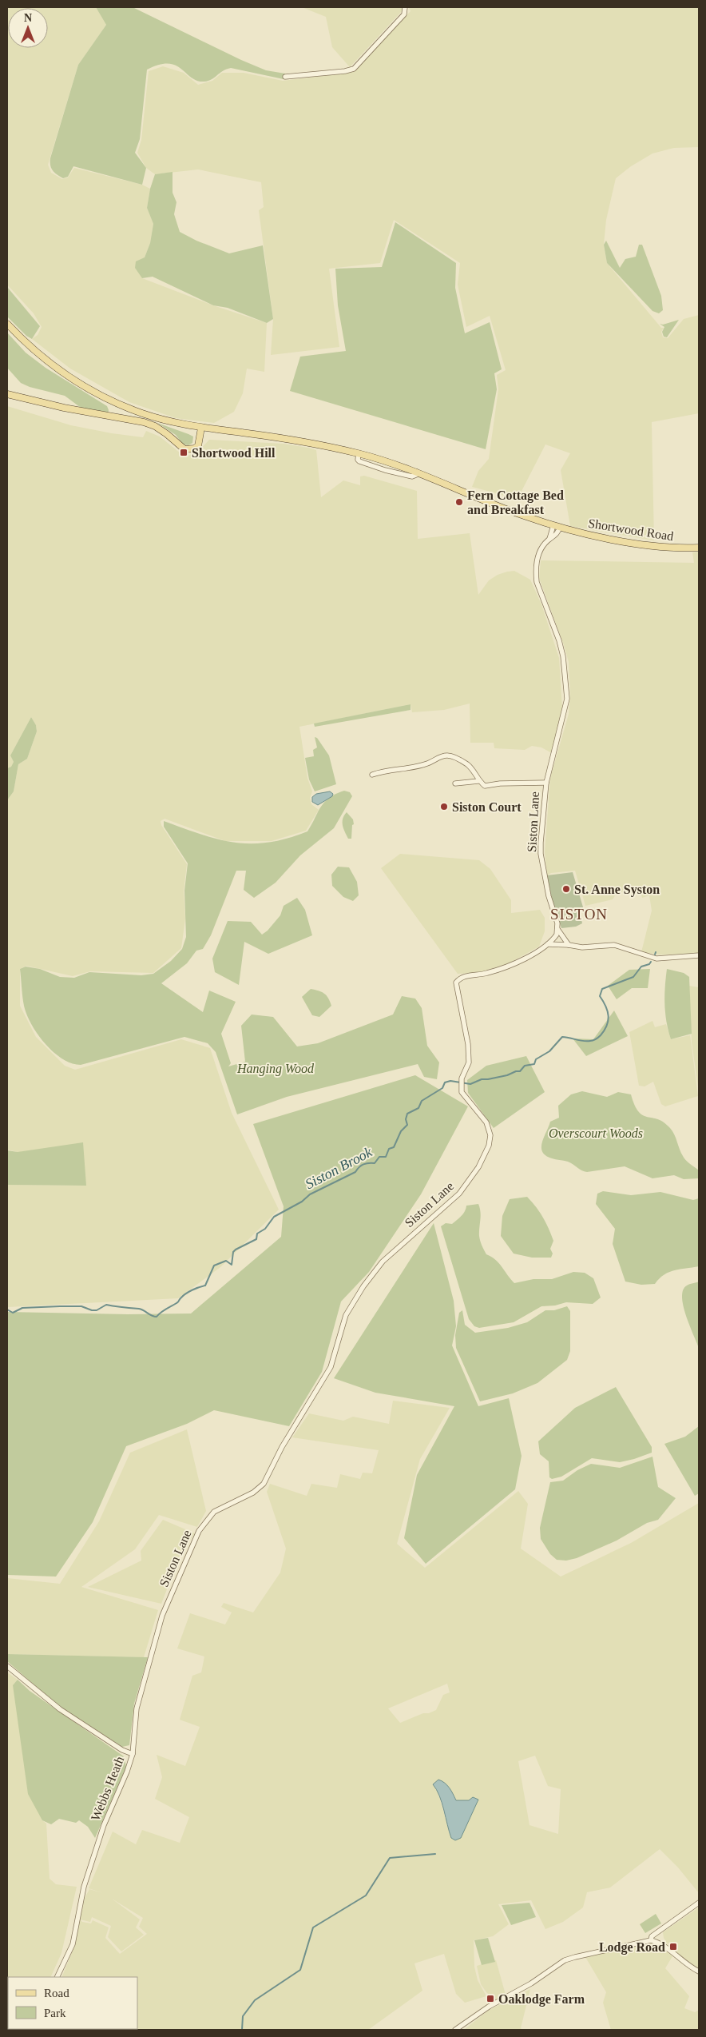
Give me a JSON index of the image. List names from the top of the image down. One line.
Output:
{"streets":{"main road":["Shortwood Road"],"street":["Siston Lane","Webbs Heath"]},"crossings":[["Shortwood Road","Siston Lane"],["Siston Lane","Webbs Heath"]],"districts":["SISTON"],"water":["Siston Brook"],"parks":["Hanging Wood","Overscourt Woods"],"places":{"transit":["Shortwood Hill","Lodge Road","Oaklodge Farm"],"other":["Fern Cottage Bed and Breakfast","Siston Court","St. Anne Syston"]},"legend":["Road","Park"],"north":"top"}
